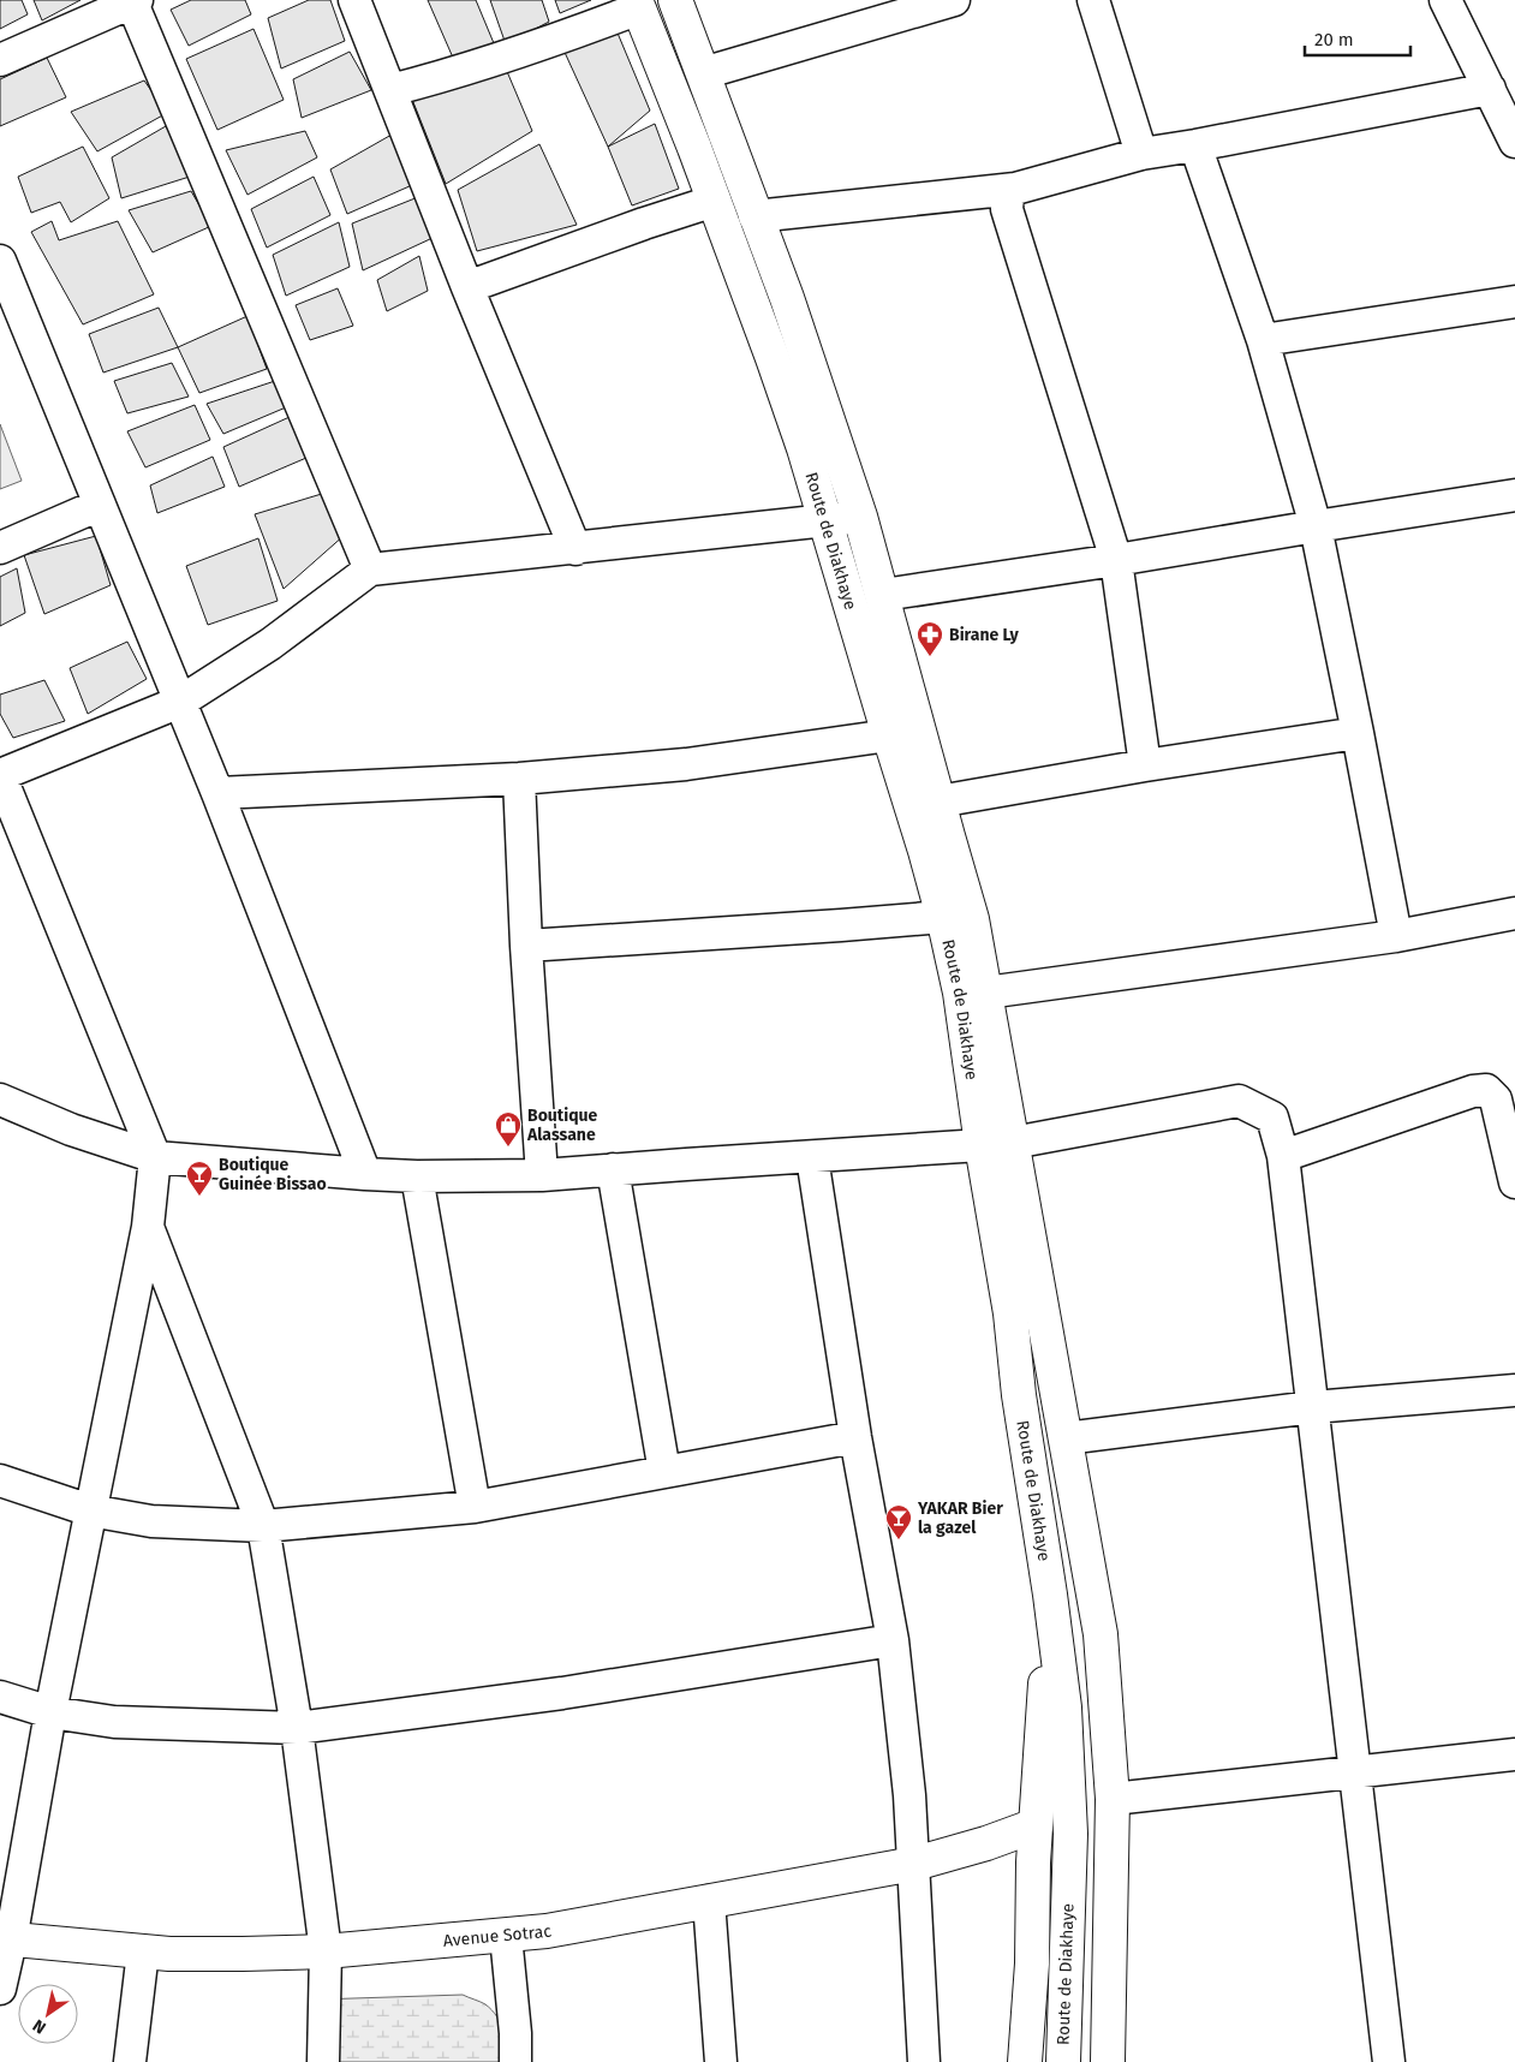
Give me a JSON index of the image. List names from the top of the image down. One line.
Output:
{"streets":{"main road":["Route de Diakhaye","Avenue Sotrac"]},"places":{"pharmacy":["Birane Ly"],"shop":["Boutique Alassane"],"bar":["Boutique Guinée Bissao","YAKAR Bier la gazel"]},"scale_bar":"20 m","north":"bottom left"}
